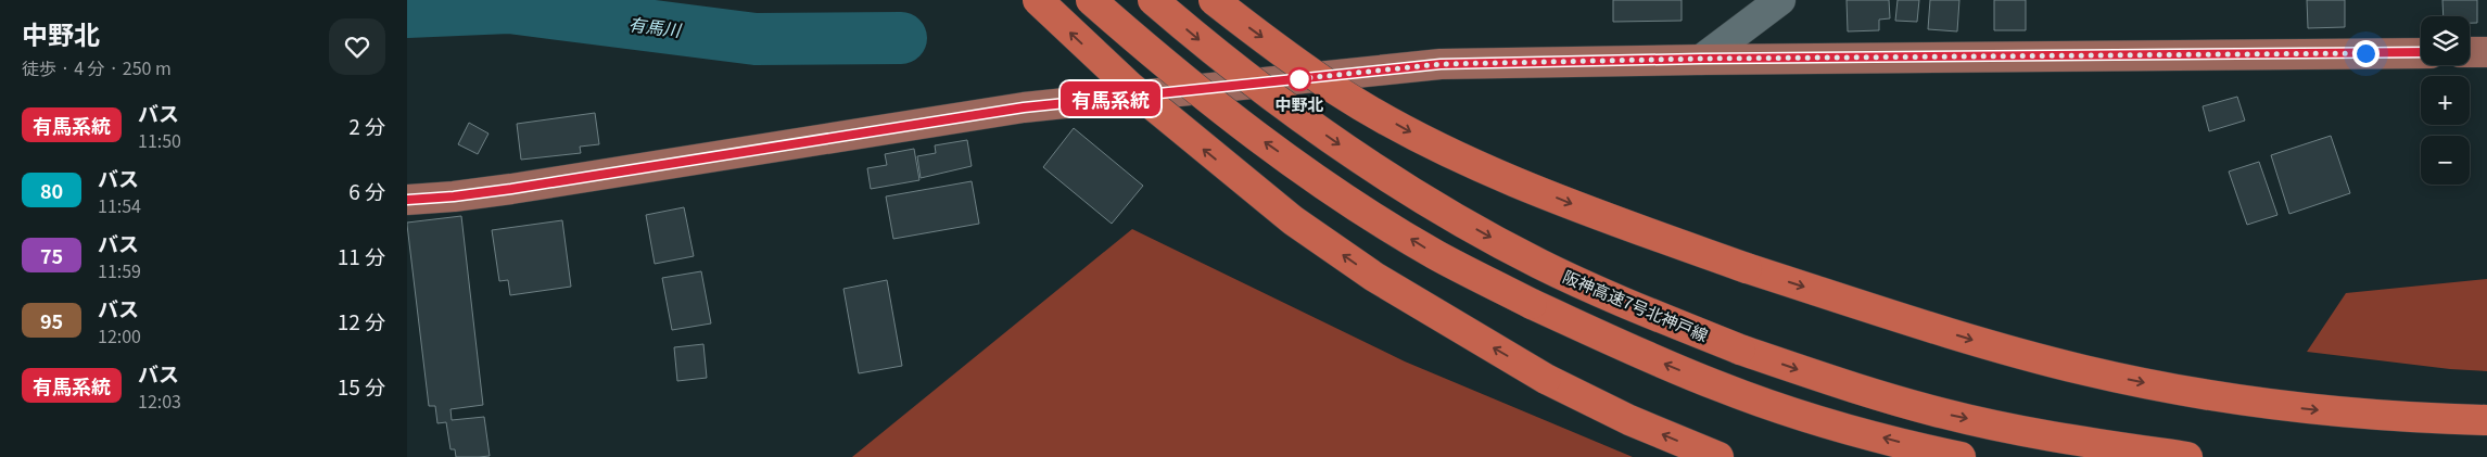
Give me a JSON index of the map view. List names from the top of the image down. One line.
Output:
{"streets":{"highway":["阪神高速7号北神戸線"]},"water":["有馬川"],"places":["中野北"],"lines":["bus line 有馬系統"],"page":{"heading":["中野北","徒歩 · 4 分 · 250 m"],"on_map":"有馬系統","map_buttons":["+","−"],"list":[{"mark":"有馬系統","name":"バス","note":"11:50","value":"2 分"},{"mark":"80","name":"バス","note":"11:54","value":"6 分"},{"mark":"75","name":"バス","note":"11:59","value":"11 分"},{"mark":"95","name":"バス","note":"12:00","value":"12 分"},{"mark":"有馬系統","name":"バス","note":"12:03","value":"15 分"}]}}
